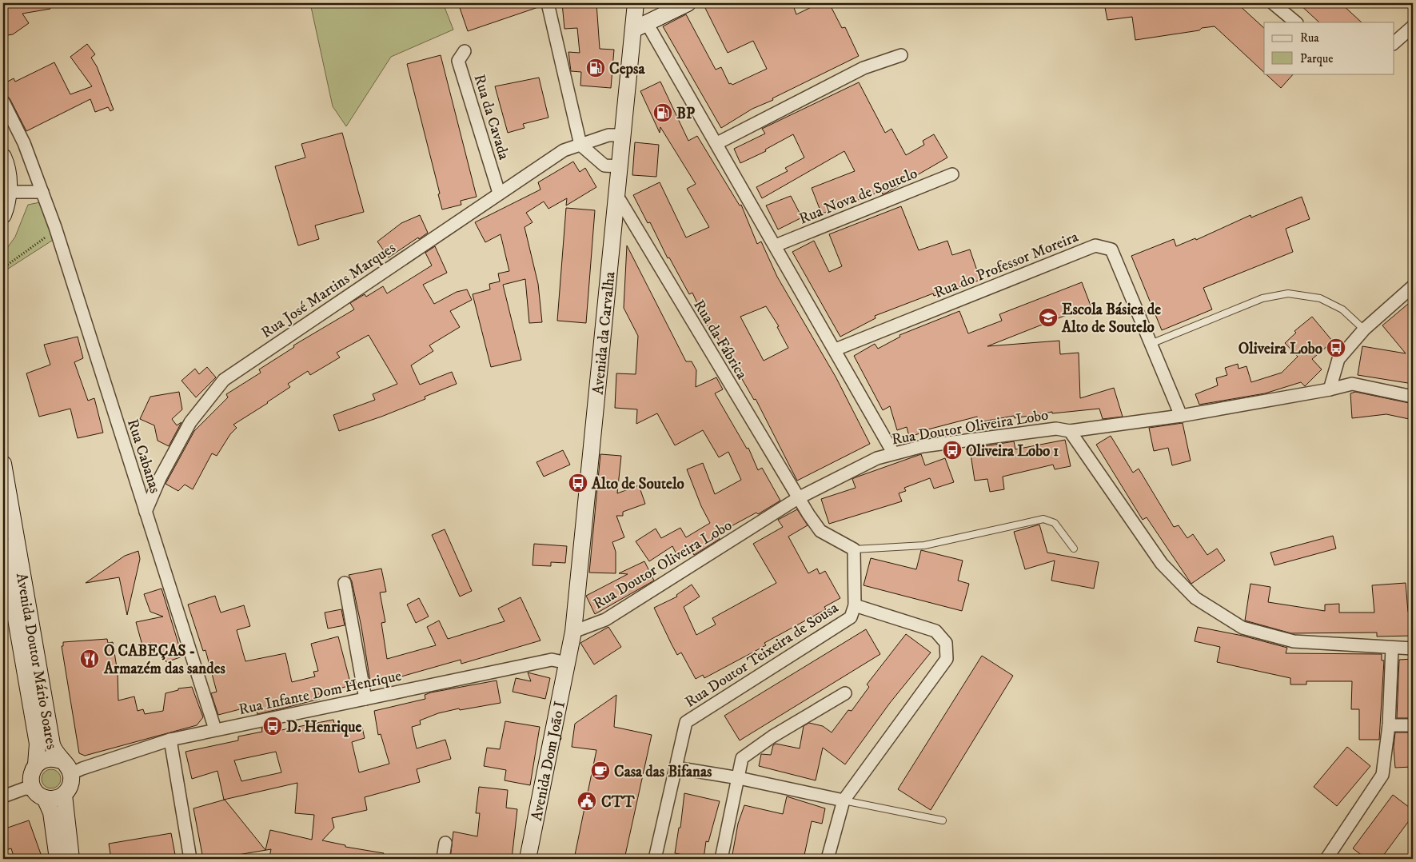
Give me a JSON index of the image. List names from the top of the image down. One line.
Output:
{"streets":{"street":["Rua da Cavada","Rua Nova de Soutelo","Rua do Professor Moreira","Rua José Martins Marques","Avenida da Carvalha","Rua da Fábrica","Rua Doutor Oliveira Lobo","Rua Cabanas","Rua Doutor Teixeira de Sousa","Avenida Doutor Mário Soares","Rua Infante Dom Henrique","Avenida Dom João I"]},"crossings":[["Rua da Cavada","Rua José Martins Marques"],["Rua do Professor Moreira","Rua Doutor Oliveira Lobo"],["Rua José Martins Marques","Avenida da Carvalha"],["Rua José Martins Marques","Rua Cabanas"],["Avenida da Carvalha","Rua da Fábrica"],["Avenida da Carvalha","Rua Doutor Oliveira Lobo"],["Avenida da Carvalha","Rua Infante Dom Henrique"],["Avenida da Carvalha","Avenida Dom João I"],["Rua da Fábrica","Rua Doutor Oliveira Lobo"],["Rua Cabanas","Rua Infante Dom Henrique"],["Avenida Doutor Mário Soares","Rua Infante Dom Henrique"],["Rua Infante Dom Henrique","Avenida Dom João I"]],"places":{"fuel station":["Cepsa","BP"],"school or university":["Escola Básica de Alto de Soutelo"],"bus stop":["Oliveira Lobo","Oliveira Lobo 1","Alto de Soutelo","D. Henrique"],"restaurant":["O CABEÇAS - Armazém das sandes"],"cafe":["Casa das Bifanas"],"public building":["CTT"]},"legend":["Rua","Parque"]}
